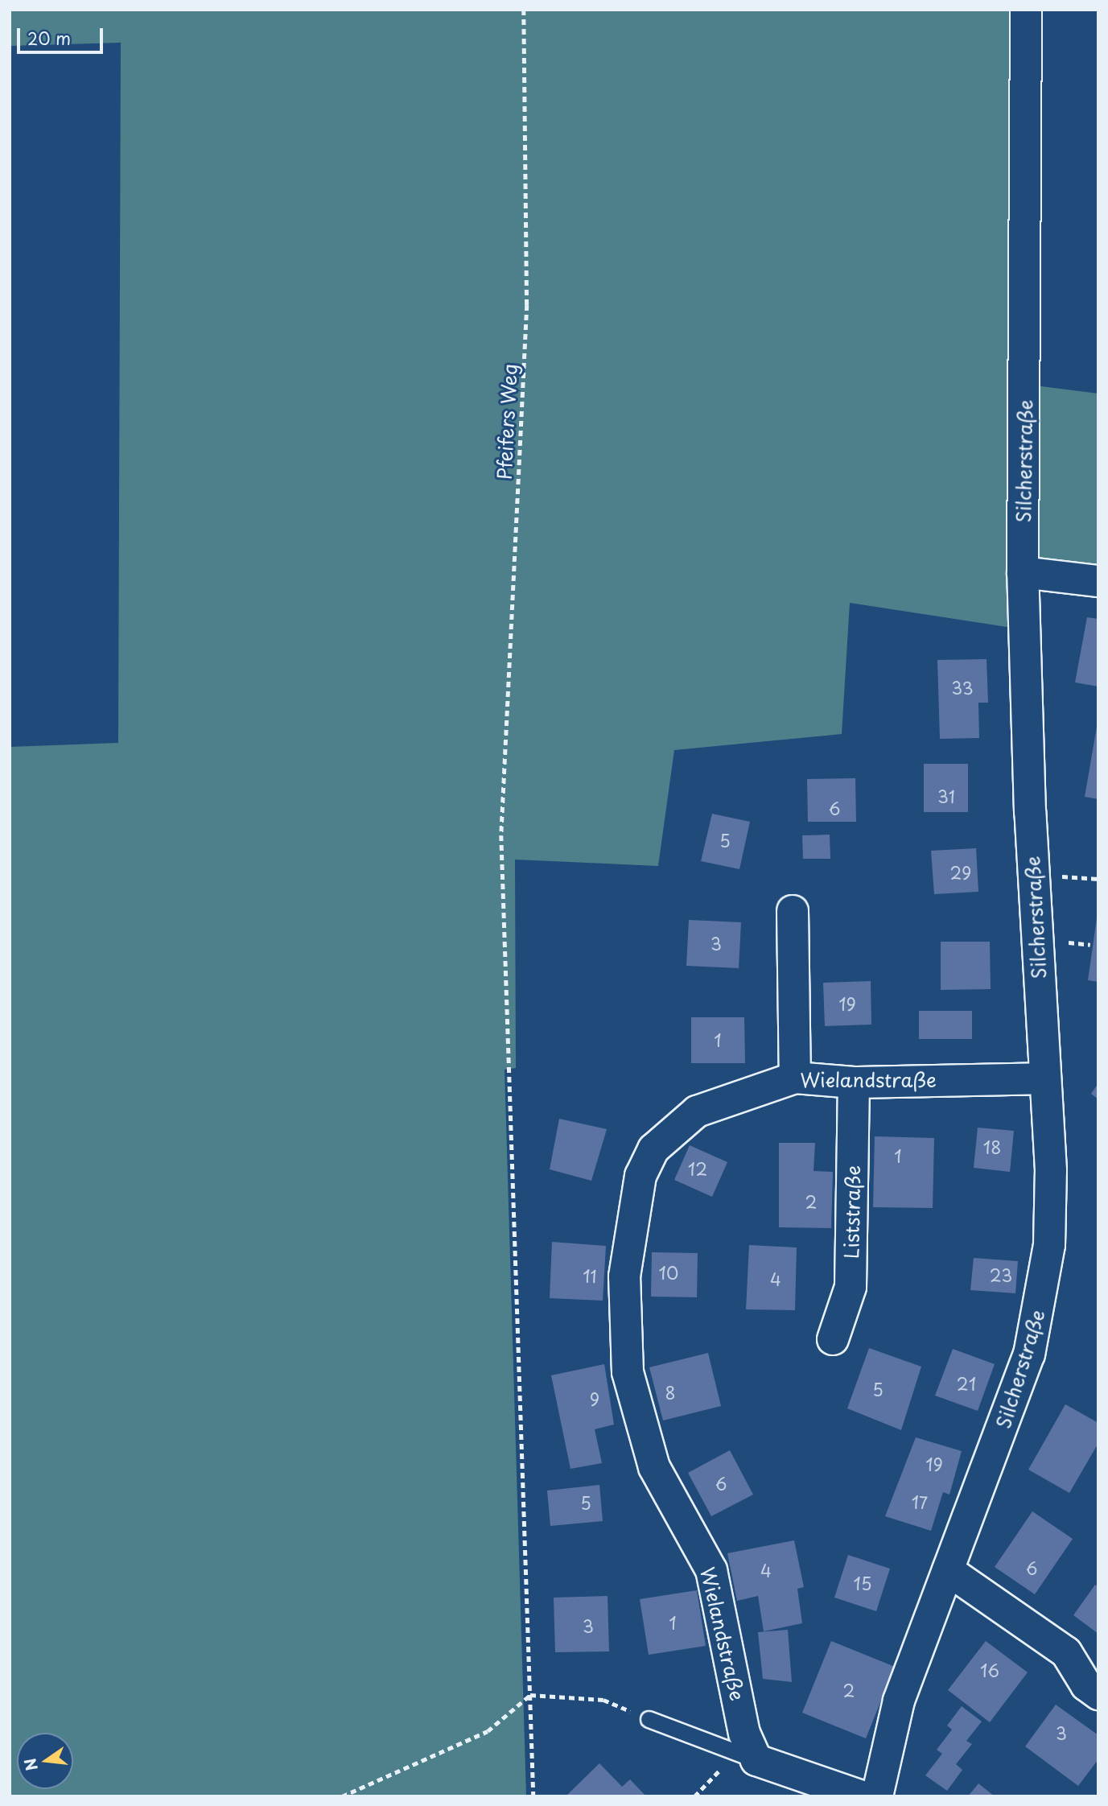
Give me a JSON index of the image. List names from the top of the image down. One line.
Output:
{"streets":{"street":["Silcherstraße","Wielandstraße","Liststraße"],"path":["Pfeifers Weg"]},"crossings":[["Silcherstraße","Wielandstraße"],["Wielandstraße","Liststraße"]],"house_numbers":["33","31","6","5","29","3","19","1","18","1","12","2","10","23","11","4","21","5","8","9","19","6","17","5","6","4","15","1","3","16","2","3"],"scale_bar":"20 m","north":"left"}
